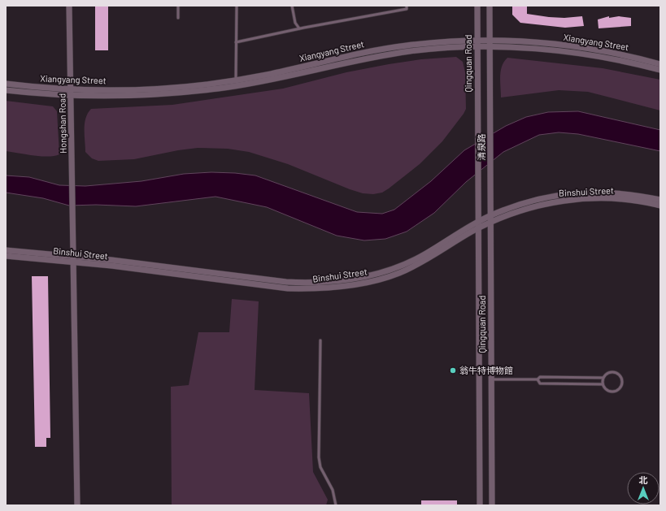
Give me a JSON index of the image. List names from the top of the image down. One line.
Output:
{"streets":{"street":["Xiangyang Street","Qingquan Road","Hongshan Road","清泉路","Binshui Street"]},"crossings":[["Xiangyang Street","Qingquan Road"],["Xiangyang Street","Hongshan Road"],["Xiangyang Street","清泉路"],["Qingquan Road","清泉路"],["Qingquan Road","Binshui Street"],["Hongshan Road","Binshui Street"]],"places":["翁牛特博物館"],"north":"top"}
